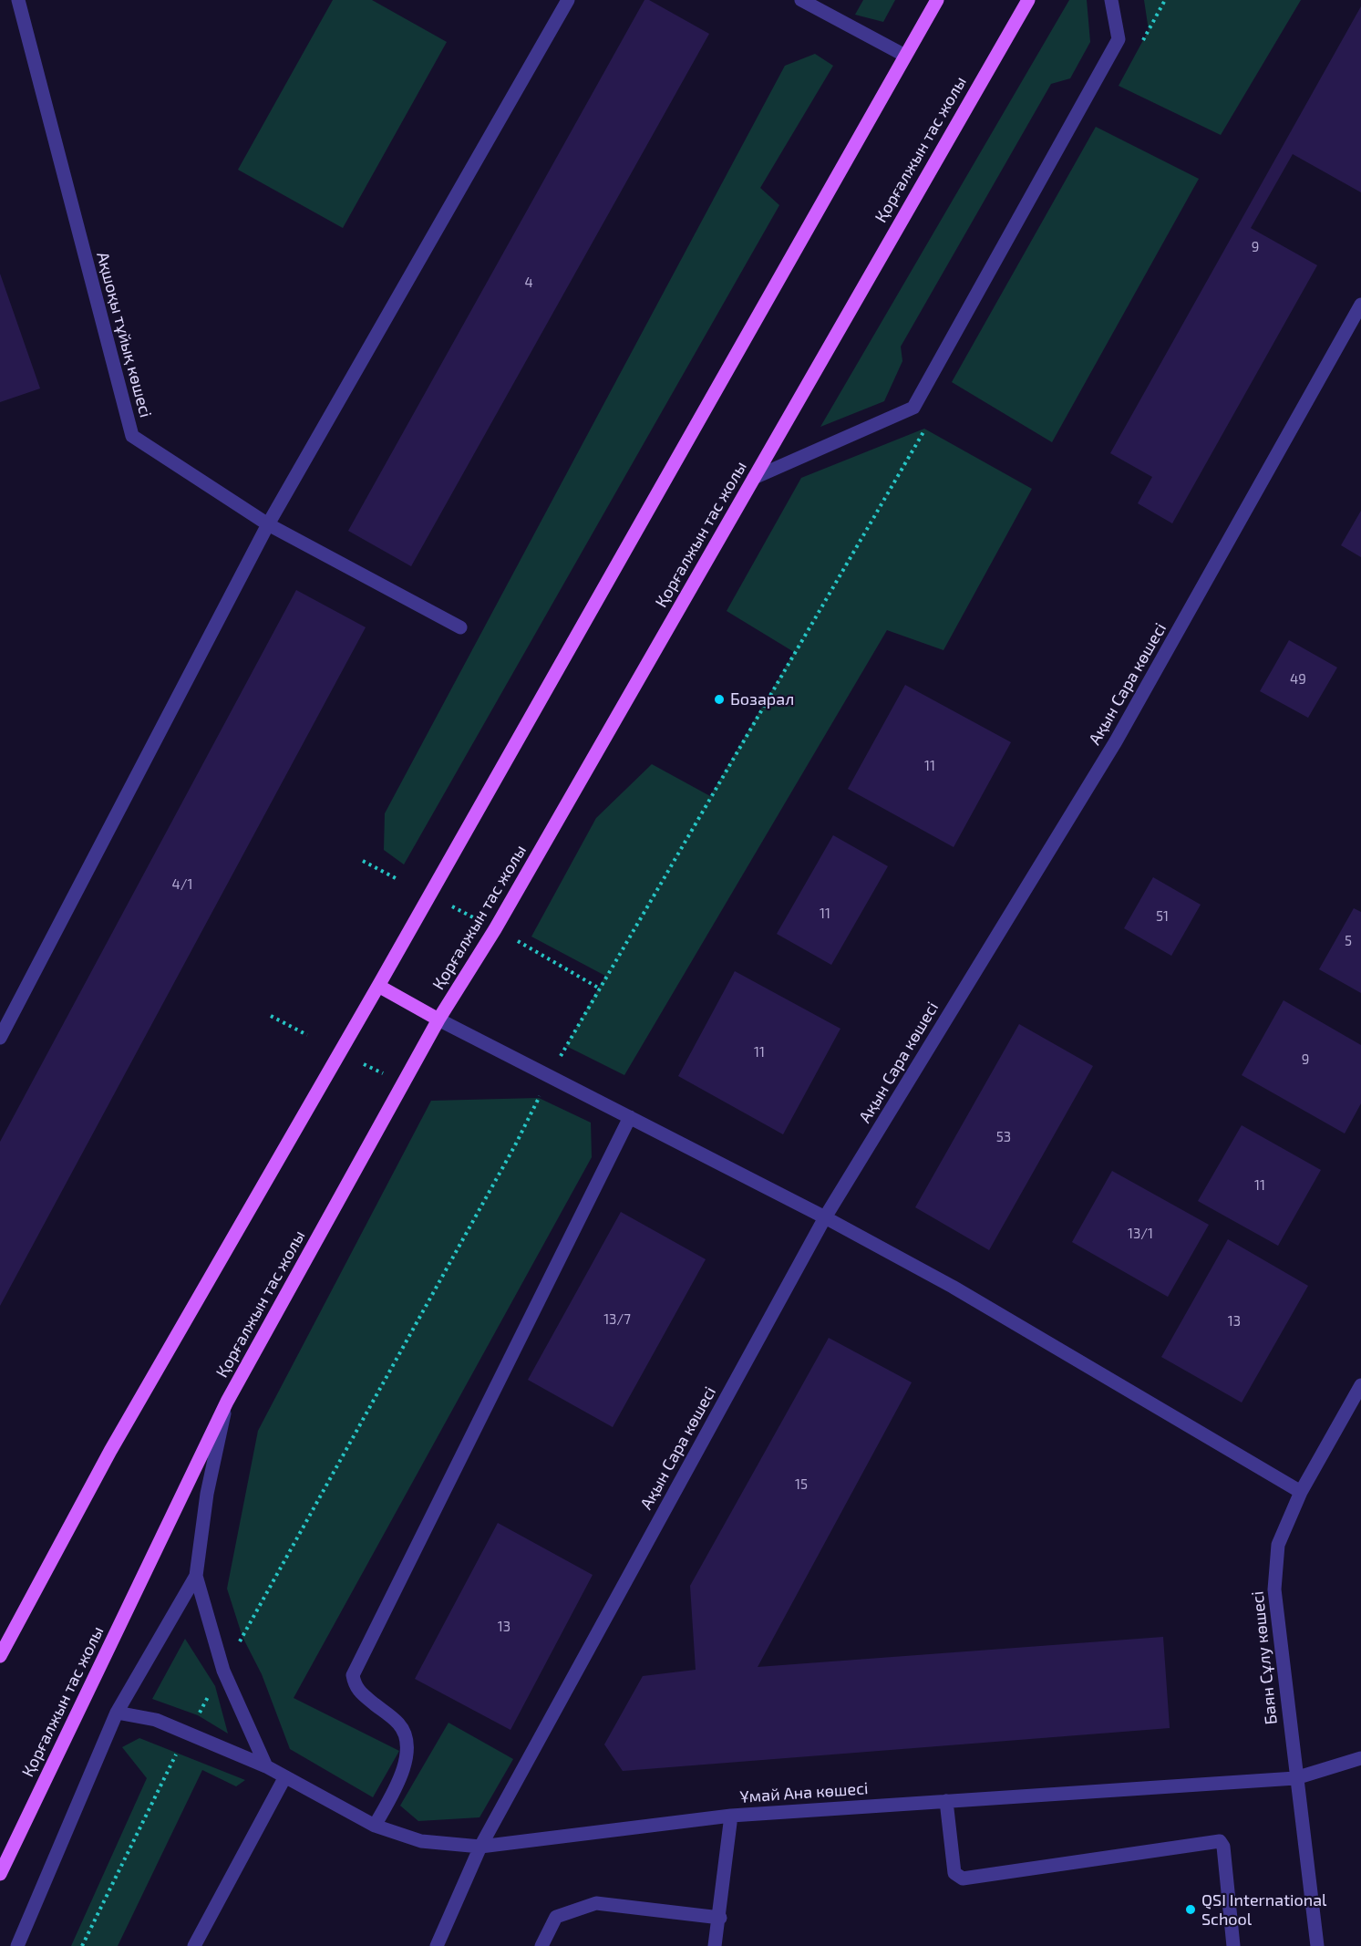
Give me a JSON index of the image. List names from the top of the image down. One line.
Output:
{"streets":{"main road":["Қорғалжын тас жолы"],"street":["Ақшоқы тұйық көшесі","Ақын Сара көшесі","Баян Сұлу көшесі","Ұмай Ана көшесі"]},"crossings":[["Ақын Сара көшесі","Ұмай Ана көшесі"],["Баян Сұлу көшесі","Ұмай Ана көшесі"]],"places":["Бозарал","QSI International School"],"house_numbers":["9","4","49","11","4/1","11","51","5","11","9","53","11","13/1","13/7","13","15","13"]}
